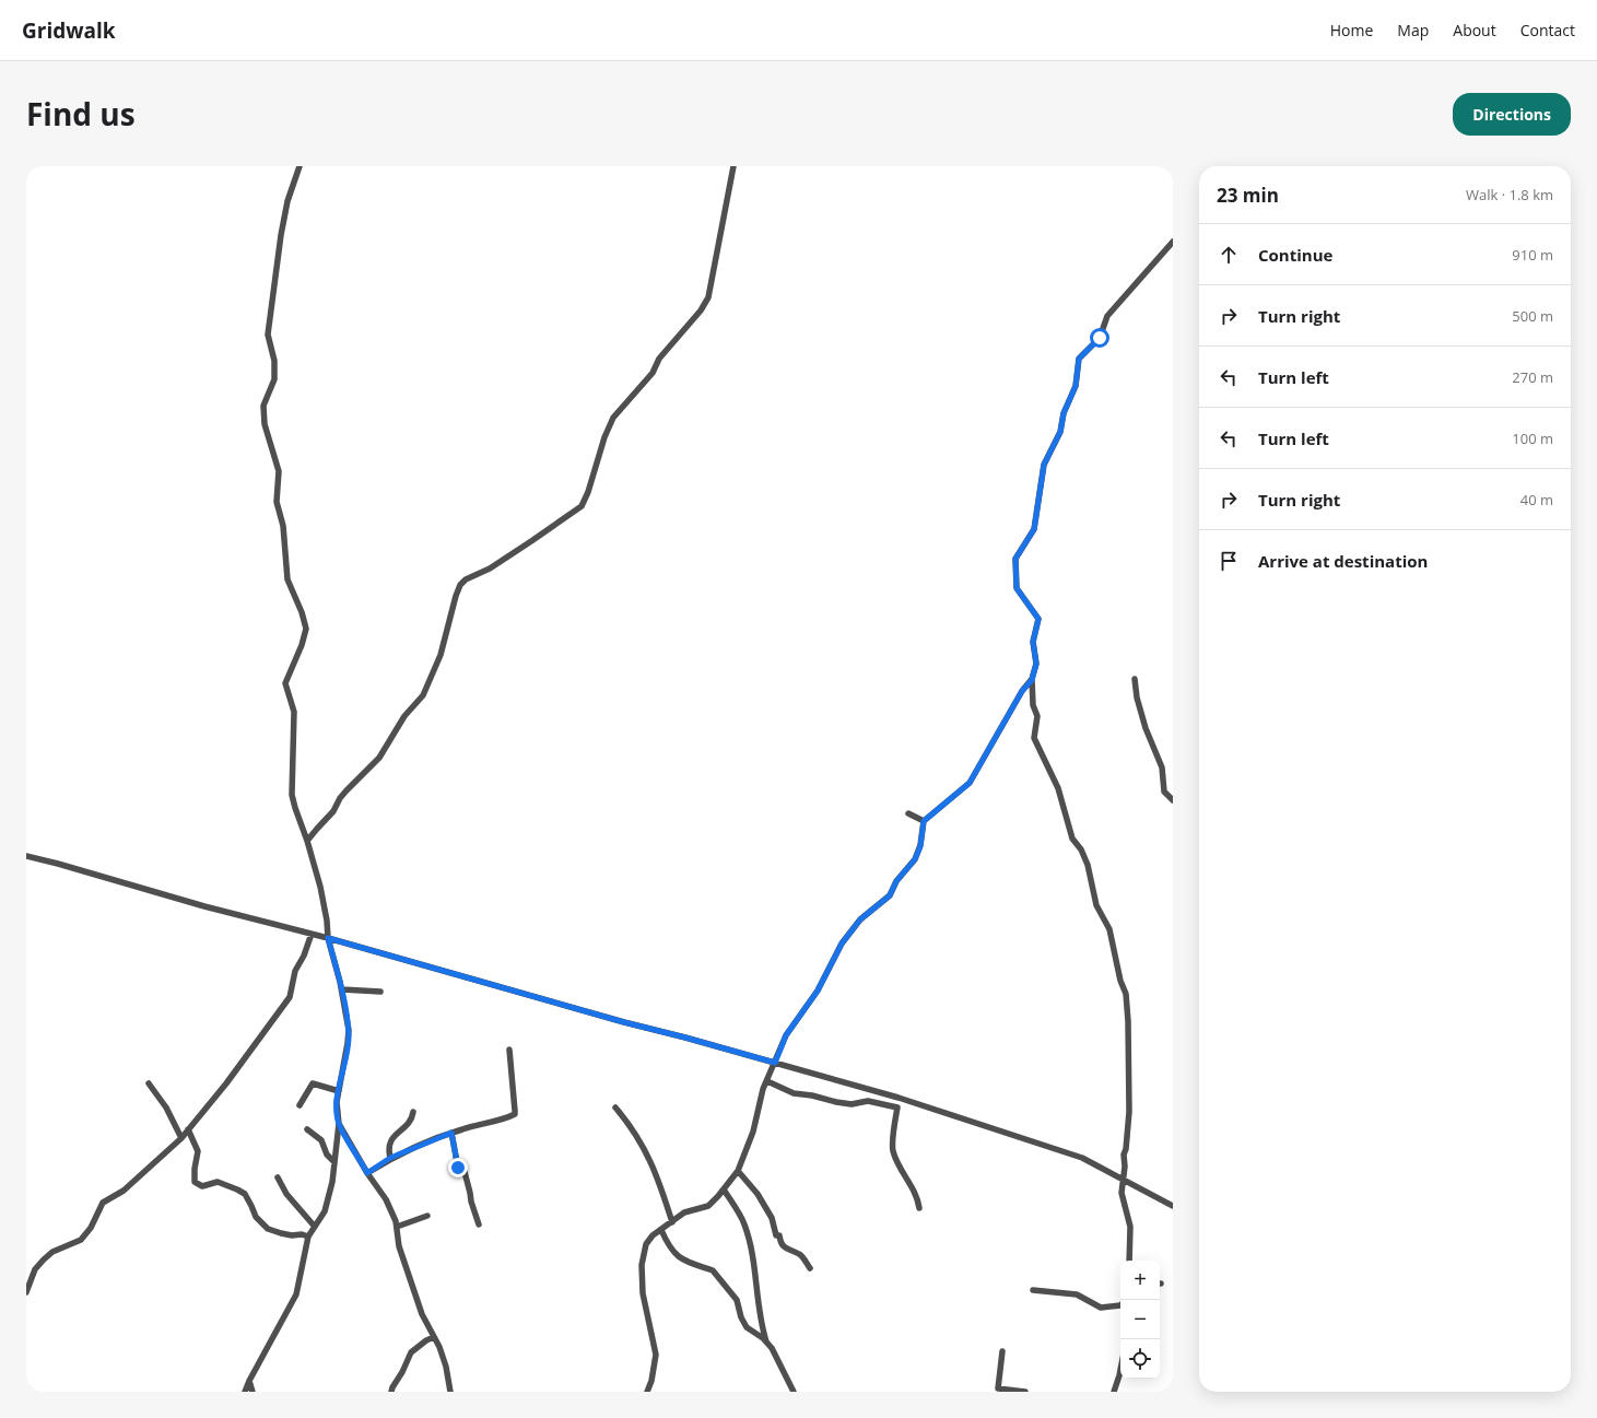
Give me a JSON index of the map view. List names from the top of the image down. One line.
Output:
{"page":{"header":"Gridwalk","nav":["Home","Map","About","Contact"],"title":"Find us","buttons":"Directions","heading":["23 min","Walk · 1.8 km"],"list":[["Continue","910 m"],["Turn right","500 m"],["Turn left","270 m"],["Turn left","100 m"],["Turn right","40 m"],"Arrive at destination"],"map_buttons":["+","−"]}}
